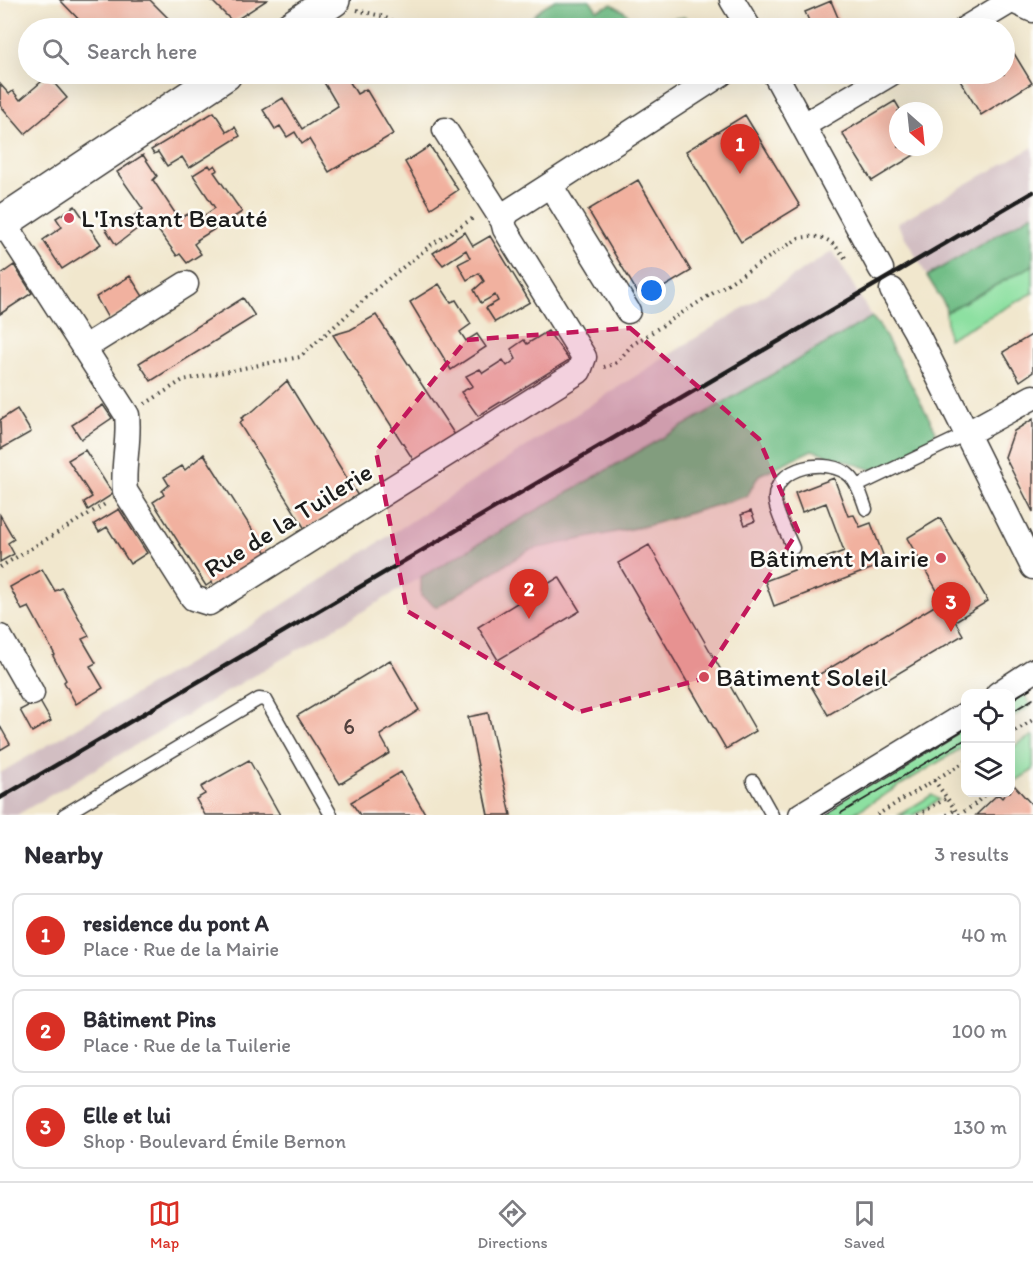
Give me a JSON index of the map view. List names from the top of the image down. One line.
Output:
{"streets":{"street":["Rue de la Tuilerie"]},"places":["L'Instant Beauté","Bâtiment Mairie","Bâtiment Soleil"],"house_numbers":["6"],"north":"bottom right","page":{"search":"Search here","pins":["1","2","3"],"heading":["Nearby","3 results"],"list":[{"mark":"1","name":"residence du pont A","note":"Place · Rue de la Mairie","value":"40 m"},{"mark":"2","name":"Bâtiment Pins","note":"Place · Rue de la Tuilerie","value":"100 m"},{"mark":"3","name":"Elle et lui","note":"Shop · Boulevard Émile Bernon","value":"130 m"}],"nav":["Map","Directions","Saved"]}}
